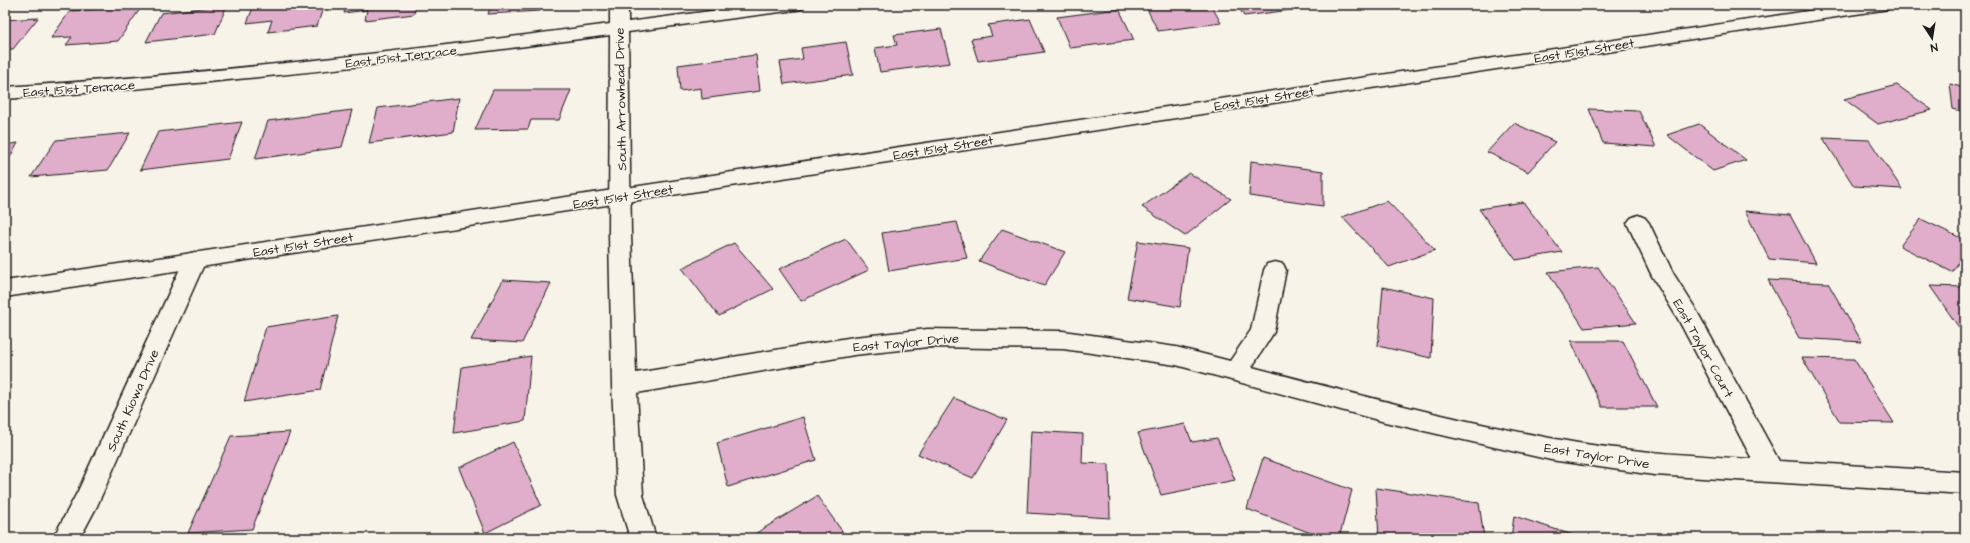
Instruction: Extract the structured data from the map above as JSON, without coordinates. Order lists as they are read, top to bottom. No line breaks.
{"streets":{"street":["East 151st Street","East 151st Terrace","South Arrowhead Drive","East Taylor Drive","East Taylor Court","South Kiowa Drive"]},"crossings":[["East 151st Street","South Arrowhead Drive"],["East 151st Street","South Kiowa Drive"],["East 151st Terrace","South Arrowhead Drive"],["South Arrowhead Drive","East Taylor Drive"],["East Taylor Drive","East Taylor Court"]],"north":"bottom"}
